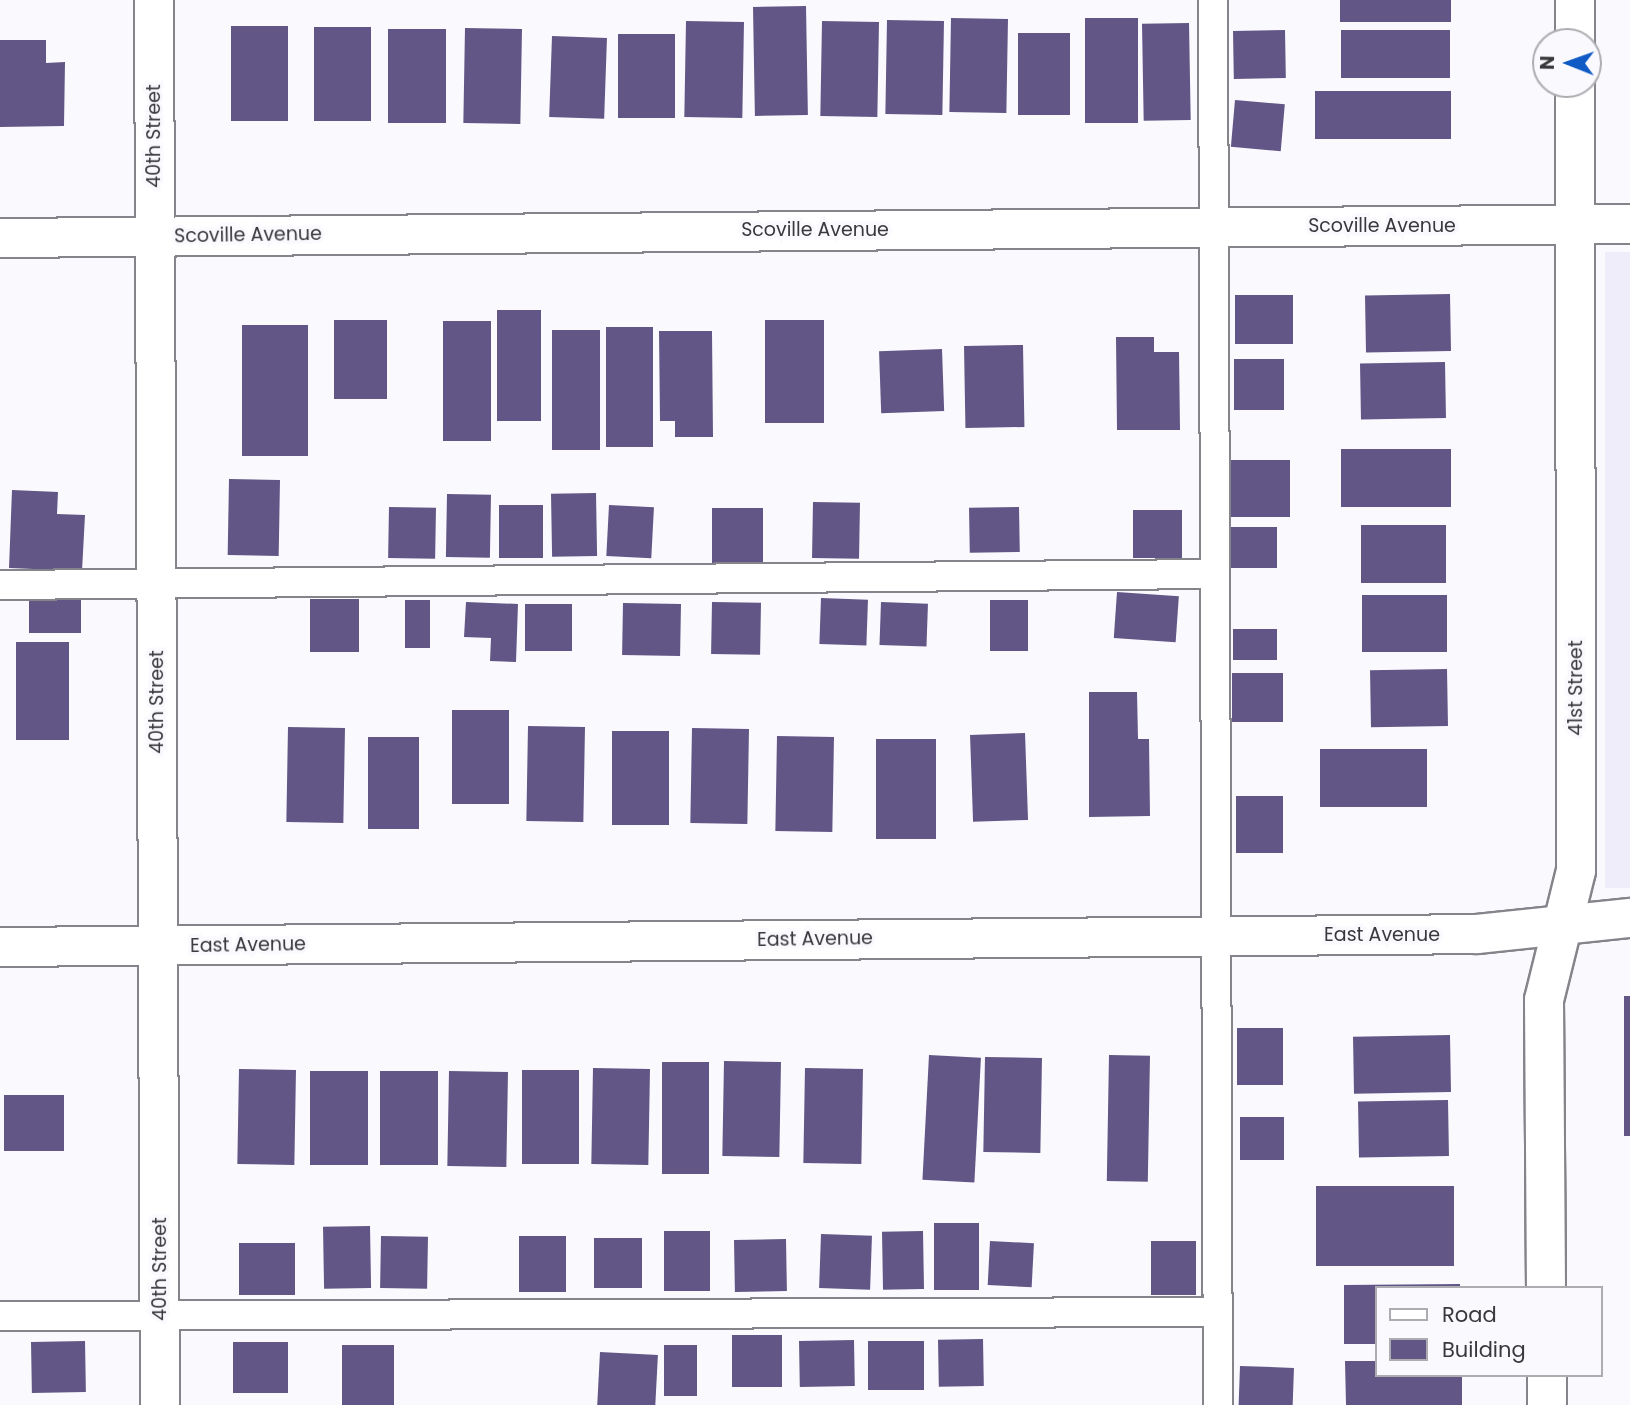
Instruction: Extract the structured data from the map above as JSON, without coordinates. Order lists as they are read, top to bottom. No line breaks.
{"streets":{"street":["40th Street","Scoville Avenue","41st Street","East Avenue"]},"crossings":[["40th Street","Scoville Avenue"],["40th Street","East Avenue"],["Scoville Avenue","41st Street"],["41st Street","East Avenue"]],"legend":["Road","Building"],"north":"left"}
